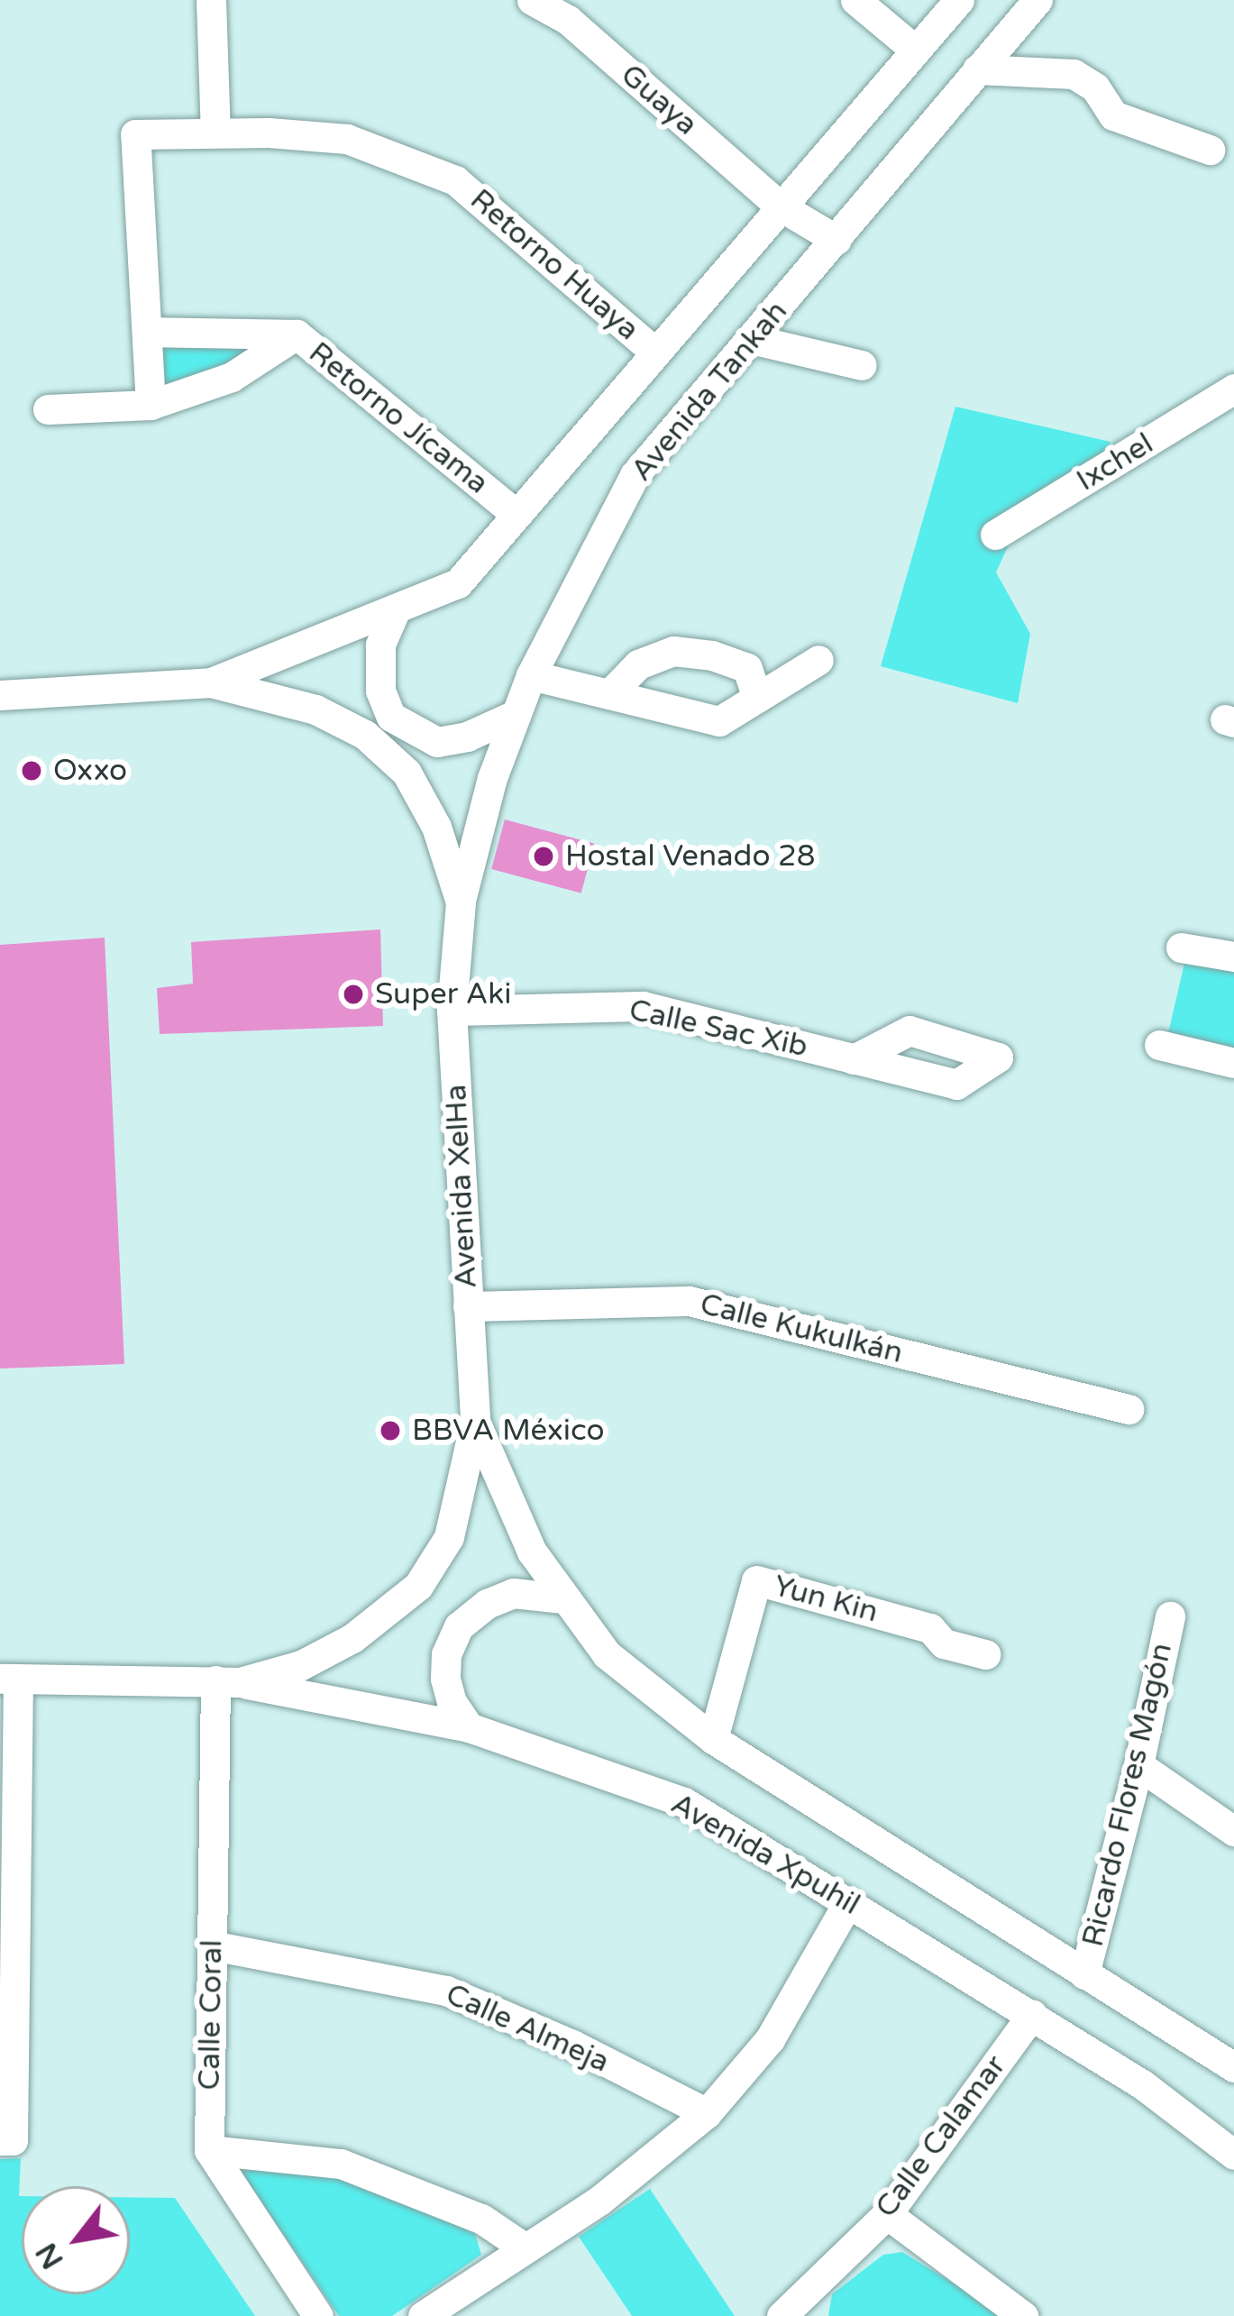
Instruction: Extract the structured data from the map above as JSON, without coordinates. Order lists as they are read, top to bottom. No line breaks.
{"streets":{"street":["Guaya","Retorno Huaya","Avenida Tankah","Retorno Jícama","Ixchel","Calle Sac Xib","Avenida XelHa","Calle Kukulkán","Yun Kin","Ricardo Flores Magón","Avenida Xpuhil","Calle Coral","Calle Almeja","Calle Calamar"]},"crossings":[["Guaya","Avenida Tankah"],["Retorno Huaya","Retorno Jícama"],["Avenida Tankah","Avenida XelHa"],["Calle Sac Xib","Avenida XelHa"],["Avenida XelHa","Calle Kukulkán"],["Avenida XelHa","Avenida Xpuhil"],["Avenida XelHa","Calle Coral"],["Avenida Xpuhil","Calle Coral"],["Avenida Xpuhil","Calle Calamar"],["Calle Coral","Calle Almeja"]],"places":["Oxxo","Hostal Venado 28","Super Aki","BBVA México"],"north":"bottom left"}
